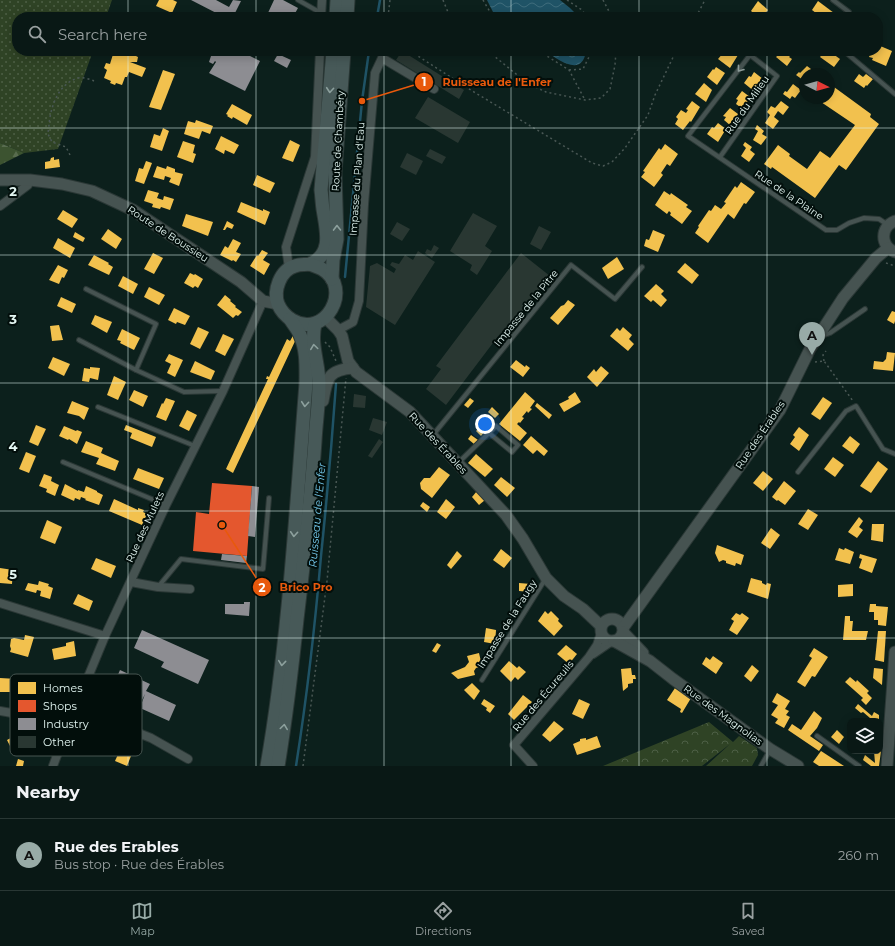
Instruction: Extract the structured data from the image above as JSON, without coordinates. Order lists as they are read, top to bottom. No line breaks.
{"streets":{"main road":["Route de Chambéry"],"street":["Impasse du Plan d'Eau","Route de Boussieu","Rue des Érables","Rue des Mulets","Rue des Écureuils","Rue des Magnolias"],"lane":["Rue du Milieu","Rue de la Plaine","Impasse de la Pitre","Impasse de la Faugy"]},"crossings":[["Rue du Milieu","Rue de la Plaine"],["Route de Chambéry","Route de Boussieu"],["Route de Chambéry","Rue des Érables"],["Impasse du Plan d'Eau","Rue des Érables"],["Route de Boussieu","Rue des Érables"],["Route de Boussieu","Rue des Mulets"],["Impasse de la Pitre","Rue des Érables"],["Rue des Érables","Impasse de la Faugy"],["Rue des Érables","Rue des Écureuils"],["Rue des Érables","Rue des Magnolias"],["Rue des Écureuils","Rue des Magnolias"]],"water":["Ruisseau de l'Enfer"],"places":["Ruisseau de l'Enfer","Brico Pro"],"legend":["Homes","Shops","Industry","Other"],"north":"right","page":{"search":"Search here","pins":"A","heading":"Nearby","list":[{"mark":"A","name":"Rue des Erables","note":"Bus stop · Rue des Érables","value":"260 m"}],"nav":["Map","Directions","Saved"]},"grid":{"rows":["2","3","4","5"]}}
